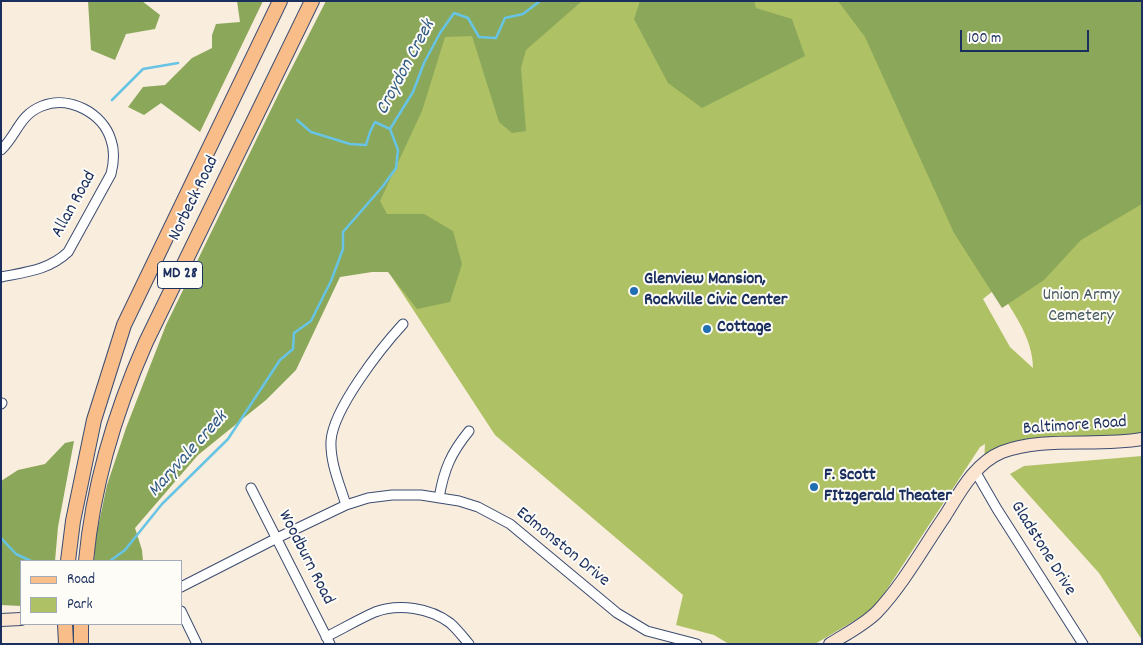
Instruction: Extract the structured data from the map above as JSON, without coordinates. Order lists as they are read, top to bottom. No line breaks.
{"streets":{"main road":["Norbeck Road","MD 28"],"street":["Allan Road","Baltimore Road","Edmonston Drive","Gladstone Drive","Woodburn Road"]},"crossings":[["Baltimore Road","Gladstone Drive"],["Edmonston Drive","Woodburn Road"]],"water":["Croydon Creek","Maryvale creek"],"parks":["Union Army Cemetery"],"places":["Glenview Mansion, Rockville Civic Center","Cottage","F. Scott FItzgerald Theater"],"legend":["Road","Park"],"scale_bar":"100 m"}
